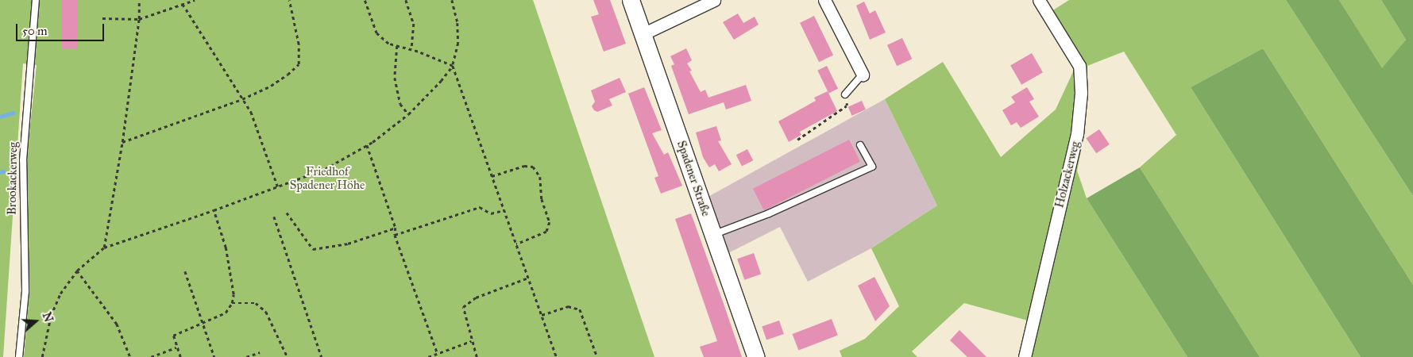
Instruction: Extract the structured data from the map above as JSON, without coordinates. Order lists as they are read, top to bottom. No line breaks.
{"streets":{"street":["Holzackerweg","Spadener Straße"],"lane":["Brookackerweg"]},"parks":["Friedhof Spadener Höhe"],"scale_bar":"50 m","north":"right"}
